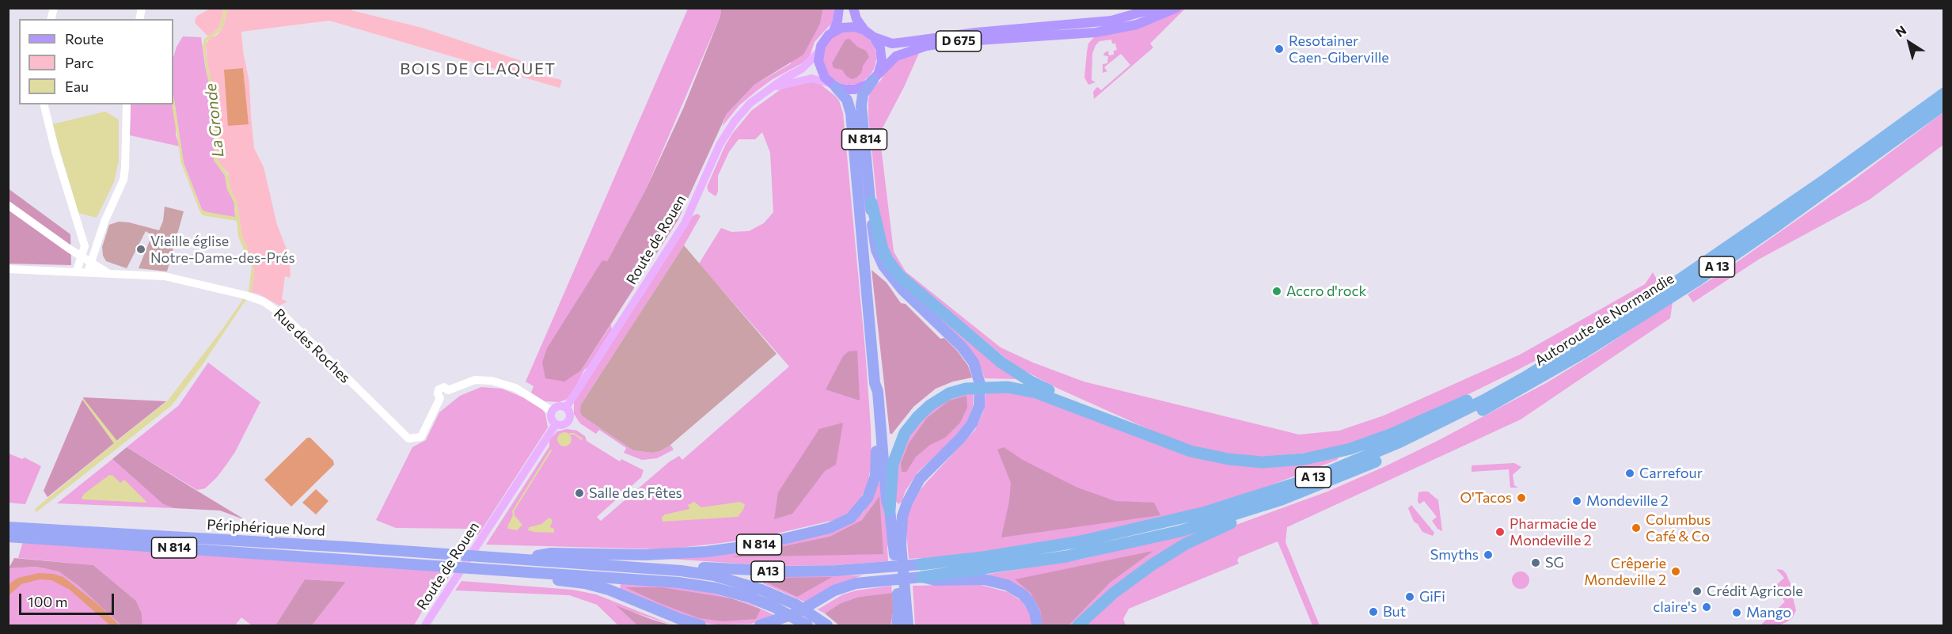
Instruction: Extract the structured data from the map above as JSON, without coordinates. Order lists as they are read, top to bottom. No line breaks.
{"streets":{"highway":["N 814","A 13","Autoroute de Normandie","Périphérique Nord","A13"],"main road":["D 675","Route de Rouen"],"street":["Rue des Roches"]},"crossings":[["D 675","N 814"],["D 675","Route de Rouen"],["N 814","Route de Rouen"],["N 814","Périphérique Nord"],["N 814","A13"],["Route de Rouen","Rue des Roches"],["A 13","Autoroute de Normandie"],["A 13","A13"]],"districts":["BOIS DE CLAQUET"],"water":["La Gronde"],"places":["Resotainer Caen-Giberville","Vieille église Notre-Dame-des-Prés","Accro d'rock","Carrefour","Salle des Fêtes","O'Tacos","Mondeville 2","Columbus Café & Co","Pharmacie de Mondeville 2","Smyths","SG","Crêperie Mondeville 2","Crédit Agricole","GiFi","claire's","But","Mango"],"legend":["Route","Parc","Eau"],"scale_bar":"100 m","north":"top left"}
